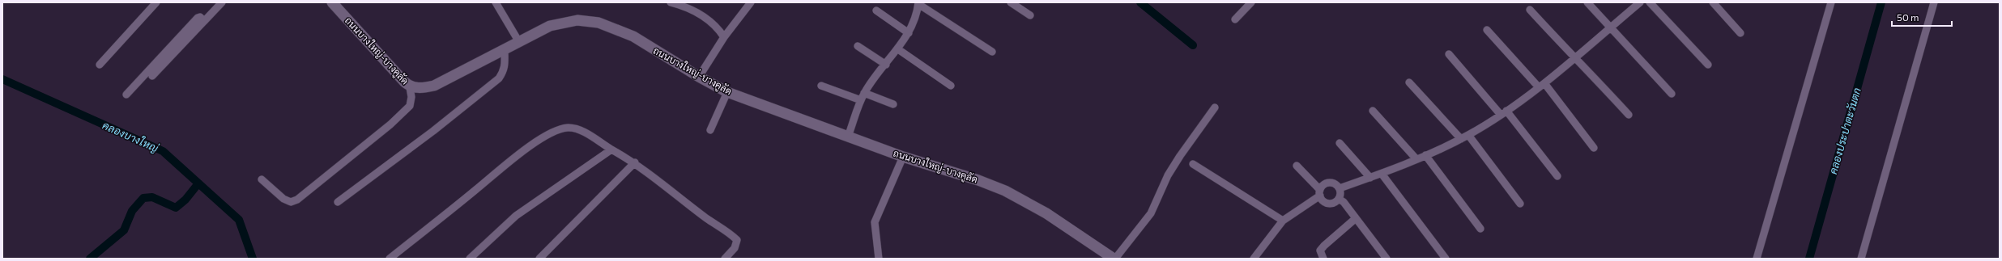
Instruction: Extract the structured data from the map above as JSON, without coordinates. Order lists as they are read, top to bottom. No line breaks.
{"streets":{"street":["ถนนบางใหญ่-บางคูลัด"]},"water":["คลองประปาตะวันตก","คลองบางใหญ่"],"scale_bar":"50 m"}
